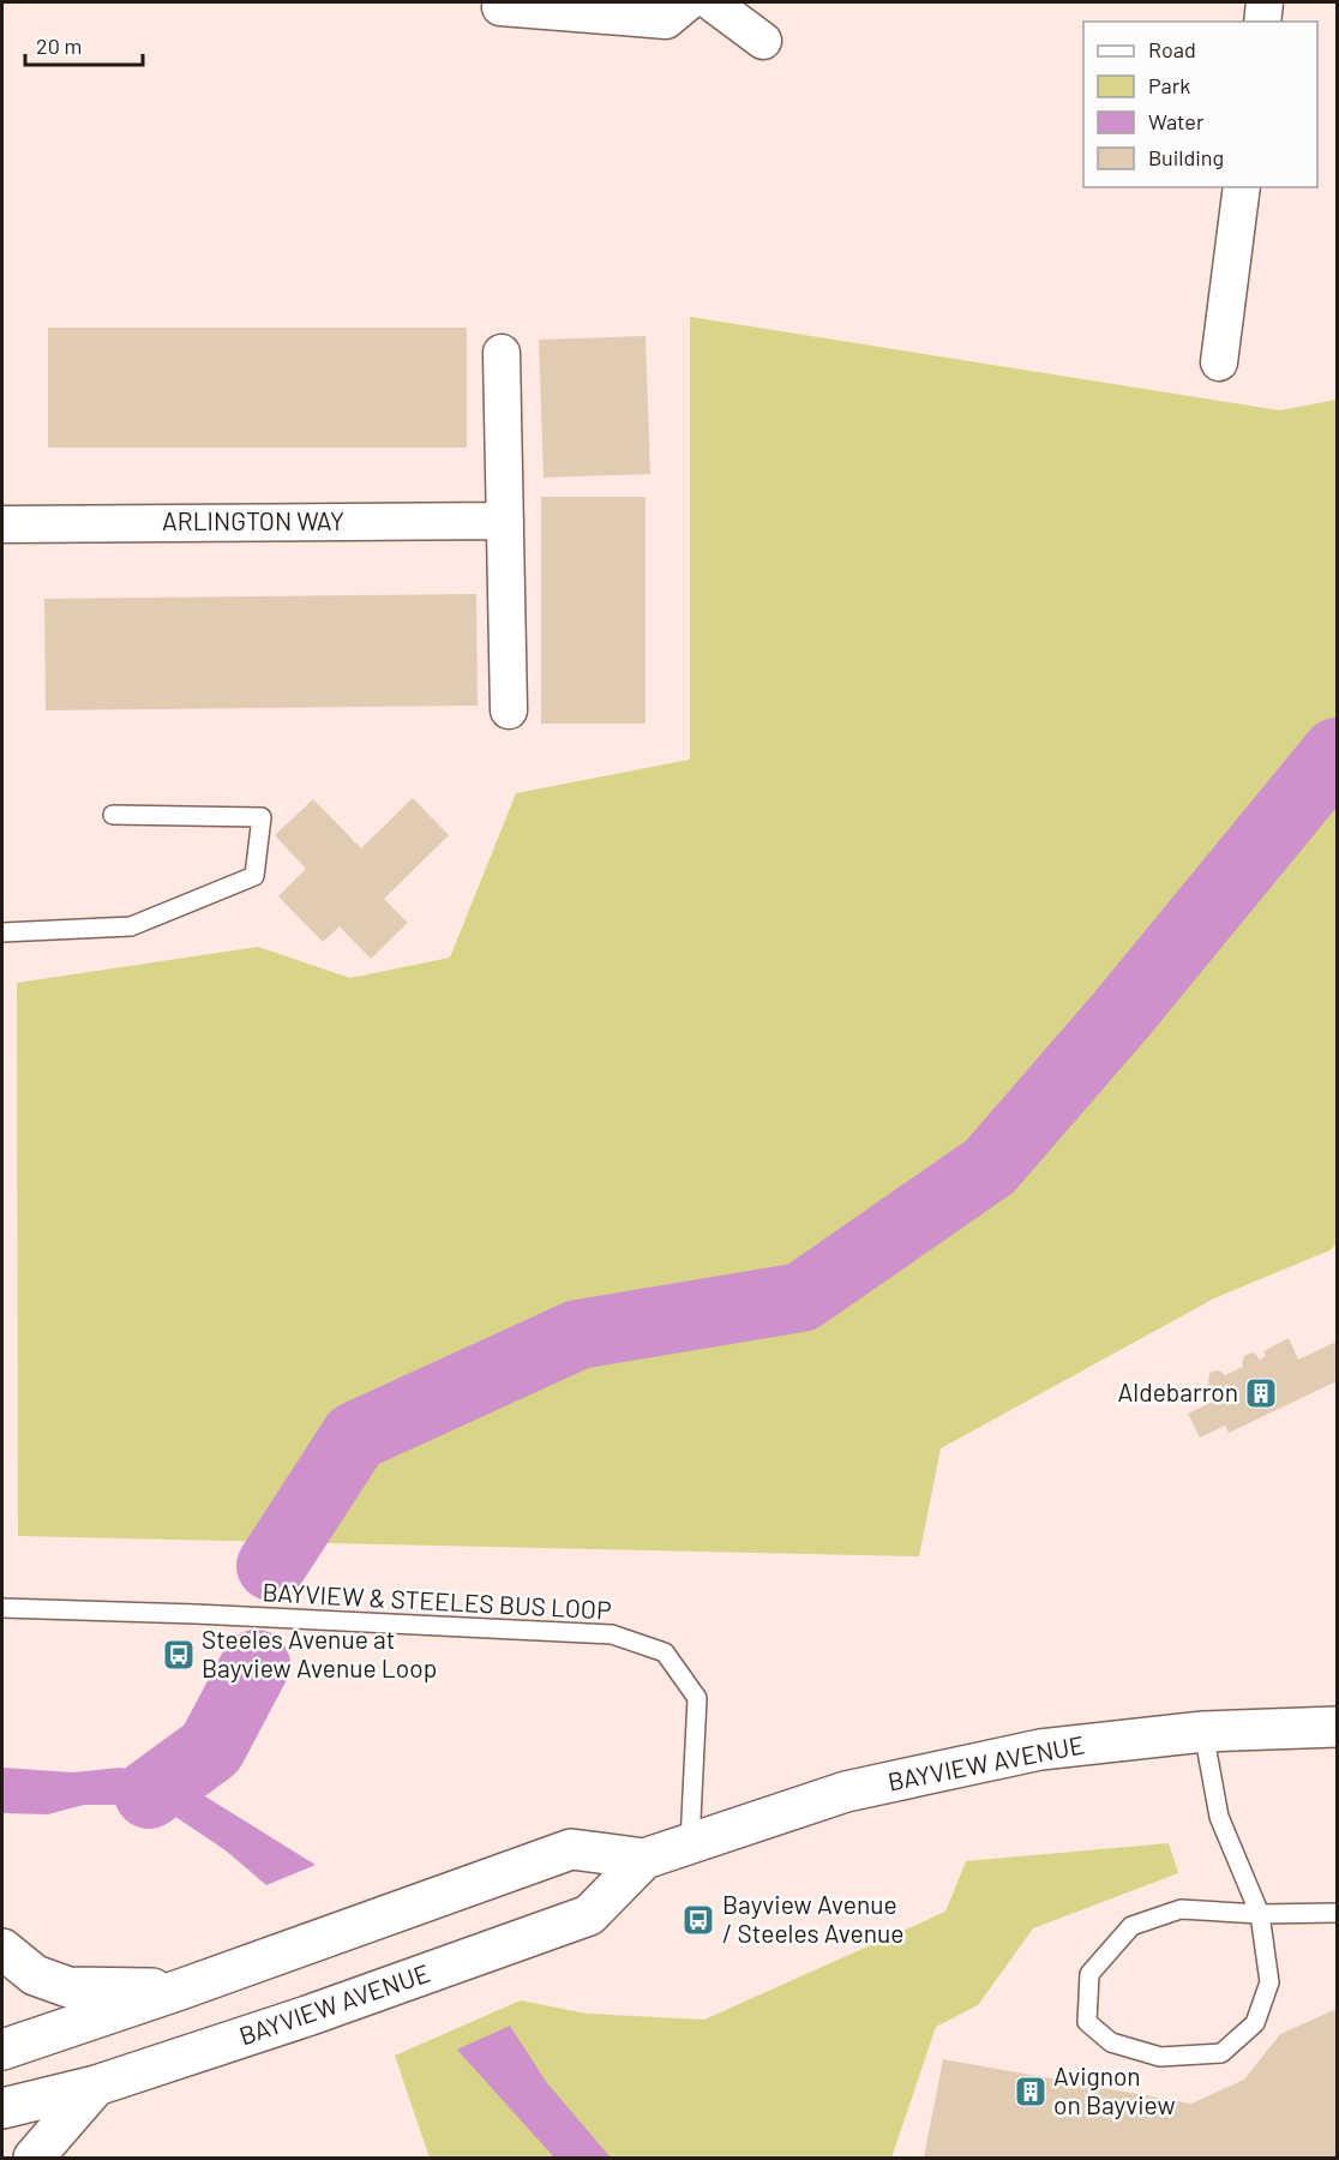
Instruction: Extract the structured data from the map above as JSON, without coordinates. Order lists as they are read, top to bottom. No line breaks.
{"streets":{"main road":["BAYVIEW AVENUE"],"street":["ARLINGTON WAY"],"lane":["BAYVIEW & STEELES BUS LOOP"]},"crossings":[["BAYVIEW & STEELES BUS LOOP","BAYVIEW AVENUE"]],"places":{"building":["Aldebarron","Avignon on Bayview"],"bus stop":["Steeles Avenue at Bayview Avenue Loop","Bayview Avenue / Steeles Avenue"]},"legend":["Road","Park","Water","Building"],"scale_bar":"20 m"}
